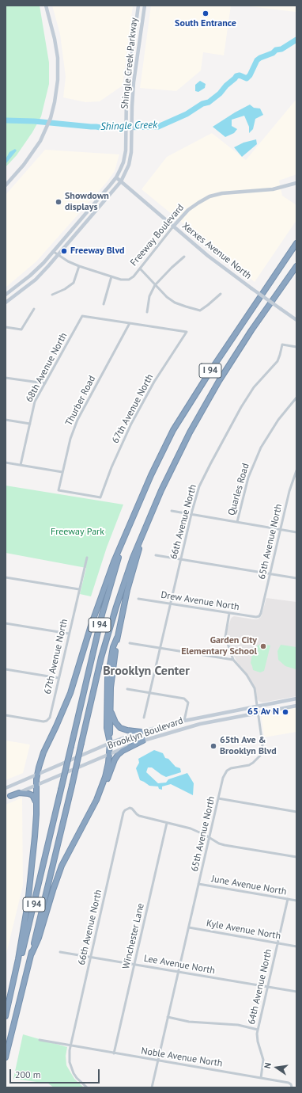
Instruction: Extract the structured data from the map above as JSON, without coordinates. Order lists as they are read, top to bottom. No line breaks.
{"streets":{"highway":["I 94"],"street":["Shingle Creek Parkway","Freeway Boulevard","Xerxes Avenue North","68th Avenue North","Thurber Road","67th Avenue North","Quarles Road","66th Avenue North","65th Avenue North","Drew Avenue North","Brooklyn Boulevard","June Avenue North","Kyle Avenue North","Winchester Lane","Lee Avenue North","64th Avenue North","Noble Avenue North"]},"crossings":[["Shingle Creek Parkway","Freeway Boulevard"],["Shingle Creek Parkway","Xerxes Avenue North"],["Freeway Boulevard","Xerxes Avenue North"],["68th Avenue North","Thurber Road"],["68th Avenue North","67th Avenue North"],["Thurber Road","67th Avenue North"],["66th Avenue North","Drew Avenue North"],["66th Avenue North","Winchester Lane"],["66th Avenue North","Lee Avenue North"],["66th Avenue North","Noble Avenue North"],["65th Avenue North","Drew Avenue North"],["65th Avenue North","Brooklyn Boulevard"],["65th Avenue North","June Avenue North"],["65th Avenue North","Kyle Avenue North"],["65th Avenue North","Lee Avenue North"],["65th Avenue North","Noble Avenue North"],["June Avenue North","64th Avenue North"],["Kyle Avenue North","64th Avenue North"],["Winchester Lane","Lee Avenue North"],["Winchester Lane","Noble Avenue North"],["Lee Avenue North","64th Avenue North"],["64th Avenue North","Noble Avenue North"]],"districts":["Brooklyn Center"],"water":["Shingle Creek"],"parks":["Freeway Park"],"places":["South Entrance","Showdown displays","Freeway Blvd","Garden City Elementary School","65 Av N","65th Ave & Brooklyn Blvd"],"scale_bar":"200 m","north":"left"}
